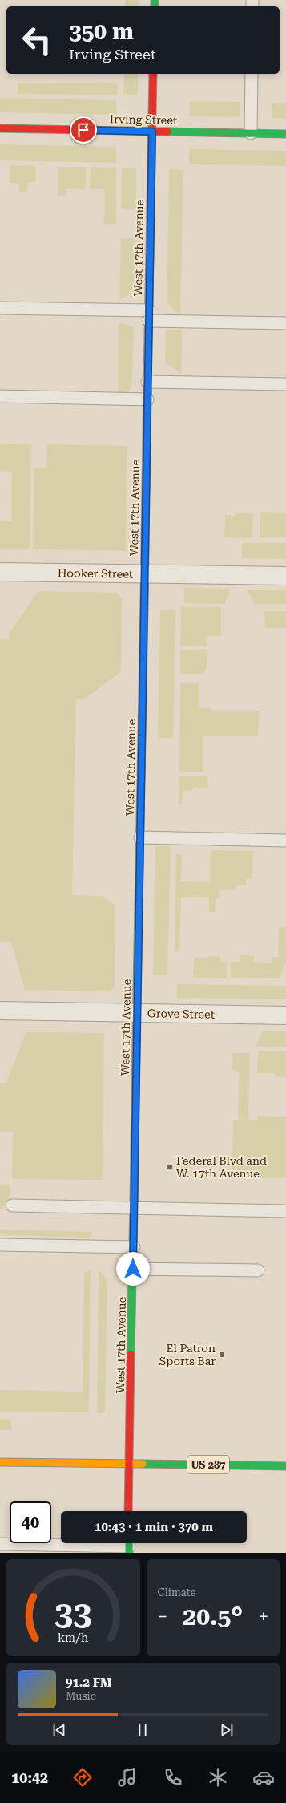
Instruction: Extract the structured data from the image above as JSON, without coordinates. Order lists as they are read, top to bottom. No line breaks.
{"streets":{"street":["Irving Street","West 17th Avenue","Hooker Street","Grove Street","US 287"]},"crossings":[["Irving Street","West 17th Avenue"],["West 17th Avenue","Hooker Street"],["West 17th Avenue","Grove Street"],["West 17th Avenue","US 287"]],"places":{"transit":["Federal Blvd and W. 17th Avenue"],"other":["El Patron Sports Bar"]},"page":{"turn":["350 m","Irving Street"],"limit":"40","trip":"10:43 · 1 min · 370 m","tile":"Climate","heat":["−","20.5°","+"],"song":["91.2 FM","Music"],"tabs":"10:42","gauge":["33","km/h"]}}
